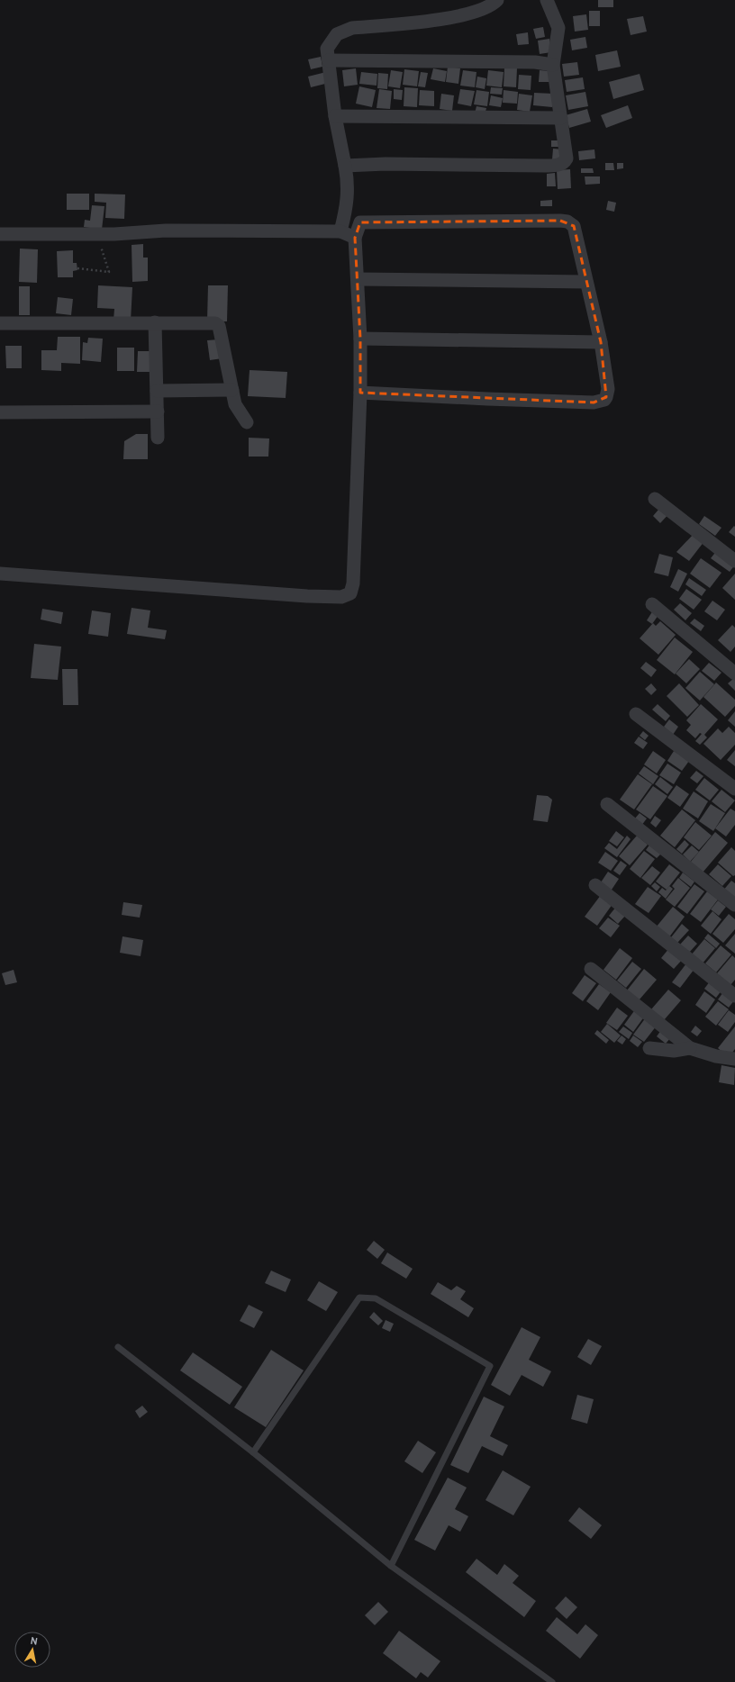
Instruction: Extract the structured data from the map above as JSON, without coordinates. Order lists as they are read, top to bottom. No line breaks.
{"north":"top"}
